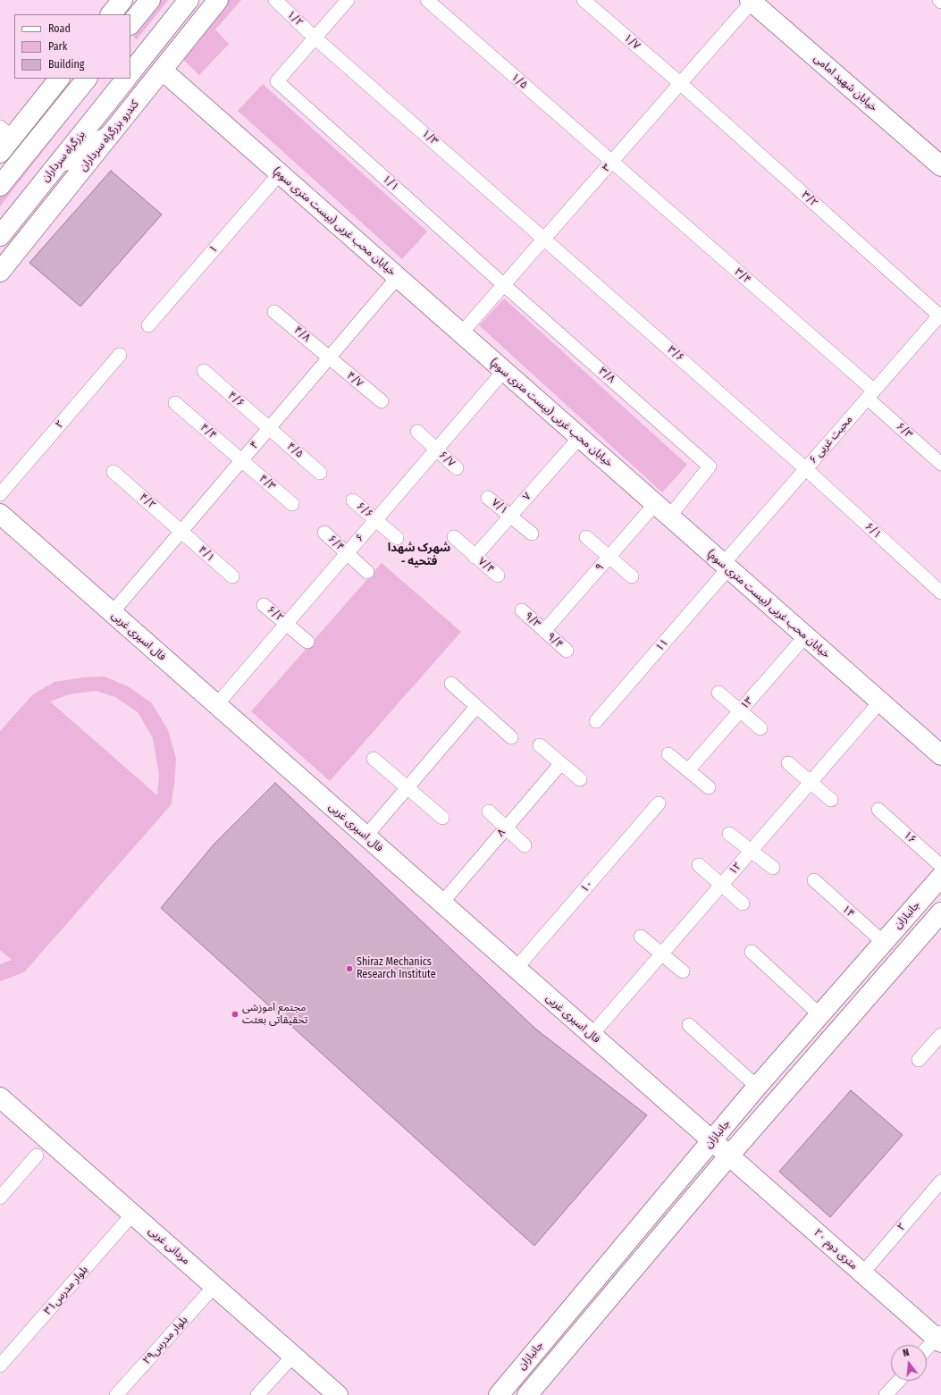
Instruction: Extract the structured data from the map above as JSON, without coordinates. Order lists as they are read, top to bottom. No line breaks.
{"streets":{"main road":["خیابان شهید امامی","کندرو بزرگراه سرداران","بزرگراه سرداران","خیابان محب غربی (بیست متری سوم)","فال اسیری غربی","جانبازان","مردانی غربی","۲۰ متری دوم"],"street":["۱/۲","۱/۷","۱/۵","۱/۳","۳","۱/۱","۳/۲","۱","۳/۴","۴/۸","۳/۶","۳/۸","۴/۷","۴/۶","۲","۶/۳","۴/۴","محبت غربی ۶","۴","۴/۵","۶/۷","۴/۳","۷","۴/۲","۷/۱","۶/۶","۶/۱","۶","۶/۴","۴/۱","۷/۴","۹","۶/۲","۹/۳","۹/۴","۱۱","۱۳","۸","۱۶","۱۲","۱۰","۱۴","بلوار مدرس۳۱","۲۹بلوار مدرس"]},"crossings":[["۱/۲","۱/۳"],["۱/۲","۱/۱"],["۱/۷","۳"],["۱/۷","۳/۲"],["۱/۵","۳"],["۱/۵","۳/۴"],["خیابان شهید امامی","۳"],["کندرو بزرگراه سرداران","خیابان محب غربی (بیست متری سوم)"],["۱/۳","۳"],["۱/۳","۱/۱"],["۱/۳","۳/۶"],["۳","۱/۱"],["۳","۳/۲"],["۳","خیابان محب غربی (بیست متری سوم)"],["۳","۳/۴"],["۳","۳/۶"],["۳","۳/۸"],["۱/۱","۳/۸"],["۳/۲","محبت غربی ۶"],["خیابان محب غربی (بیست متری سوم)","۱"],["خیابان محب غربی (بیست متری سوم)","محبت غربی ۶"],["خیابان محب غربی (بیست متری سوم)","۴"],["خیابان محب غربی (بیست متری سوم)","۷"],["خیابان محب غربی (بیست متری سوم)","۶"],["خیابان محب غربی (بیست متری سوم)","۹"],["خیابان محب غربی (بیست متری سوم)","۱۱"],["خیابان محب غربی (بیست متری سوم)","۱۳"],["خیابان محب غربی (بیست متری سوم)","۱۲"],["۳/۴","۶/۳"],["۳/۴","محبت غربی ۶"],["۴/۸","۴/۷"],["۴/۸","۴"],["۳/۶","محبت غربی ۶"],["۳/۶","۶/۱"],["۳/۸","۹"],["۴/۷","۴"],["۴/۶","۴"],["۴/۶","۴/۵"],["۲","۲۰ متری دوم"],["۶/۳","محبت غربی ۶"],["۴/۴","۴"],["۴/۴","۴/۳"],["محبت غربی ۶","۶/۱"],["محبت غربی ۶","۱۱"],["۴","۴/۵"],["۴","۴/۳"],["۴","۴/۲"],["۴","۴/۱"],["۴","فال اسیری غربی"],["۶/۷","۶"],["۷","۷/۱"],["۷","۷/۴"],["۴/۲","۴/۱"],["۶/۶","۶"],["۶","۶/۴"],["۶","۶/۲"],["۶","فال اسیری غربی"],["۹","۹/۳"],["۹","۹/۴"],["۹/۳","۹/۴"],["فال اسیری غربی","۸"],["فال اسیری غربی","۱۲"],["فال اسیری غربی","۱۰"],["فال اسیری غربی","جانبازان"],["فال اسیری غربی","۲۰ متری دوم"],["۱۴","جانبازان"],["مردانی غربی","بلوار مدرس۳۱"],["مردانی غربی","۲۹بلوار مدرس"]],"districts":["شهرک شهدا - فتحیه"],"places":["Shiraz Mechanics Research Institute","مجتمع آموزشی تحقیقاتی بعثت"],"legend":["Road","Park","Building"],"north":"top"}
